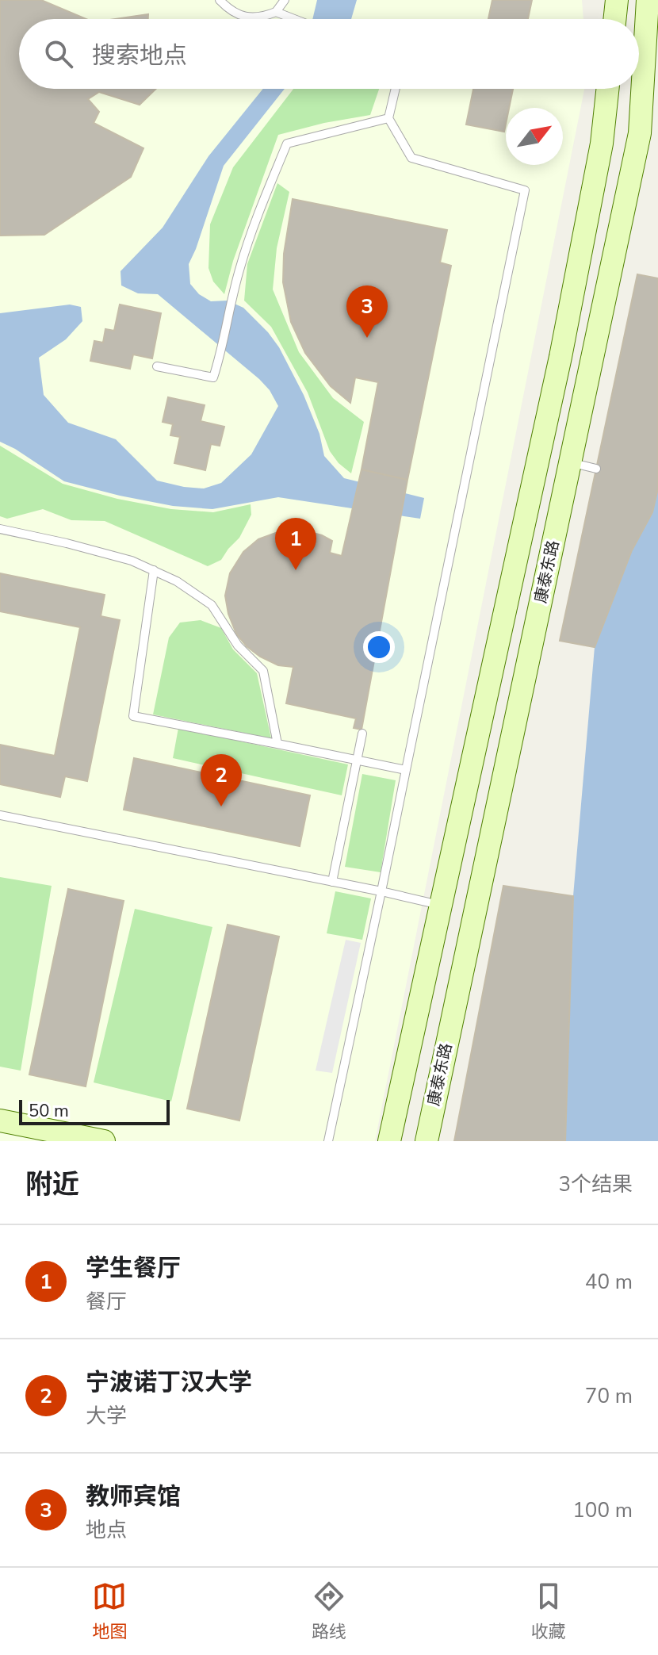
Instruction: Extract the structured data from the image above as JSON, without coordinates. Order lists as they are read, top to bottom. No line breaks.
{"streets":{"street":["康泰东路"]},"scale_bar":"50 m","north":"top right","page":{"search":"搜索地点","pins":["3","1","2"],"scale":"50 m","heading":["附近","3个结果"],"list":[{"mark":"1","name":"学生餐厅","note":"餐厅","value":"40 m"},{"mark":"2","name":"宁波诺丁汉大学","note":"大学","value":"70 m"},{"mark":"3","name":"教师宾馆","note":"地点","value":"100 m"}],"nav":["地图","路线","收藏"]}}
